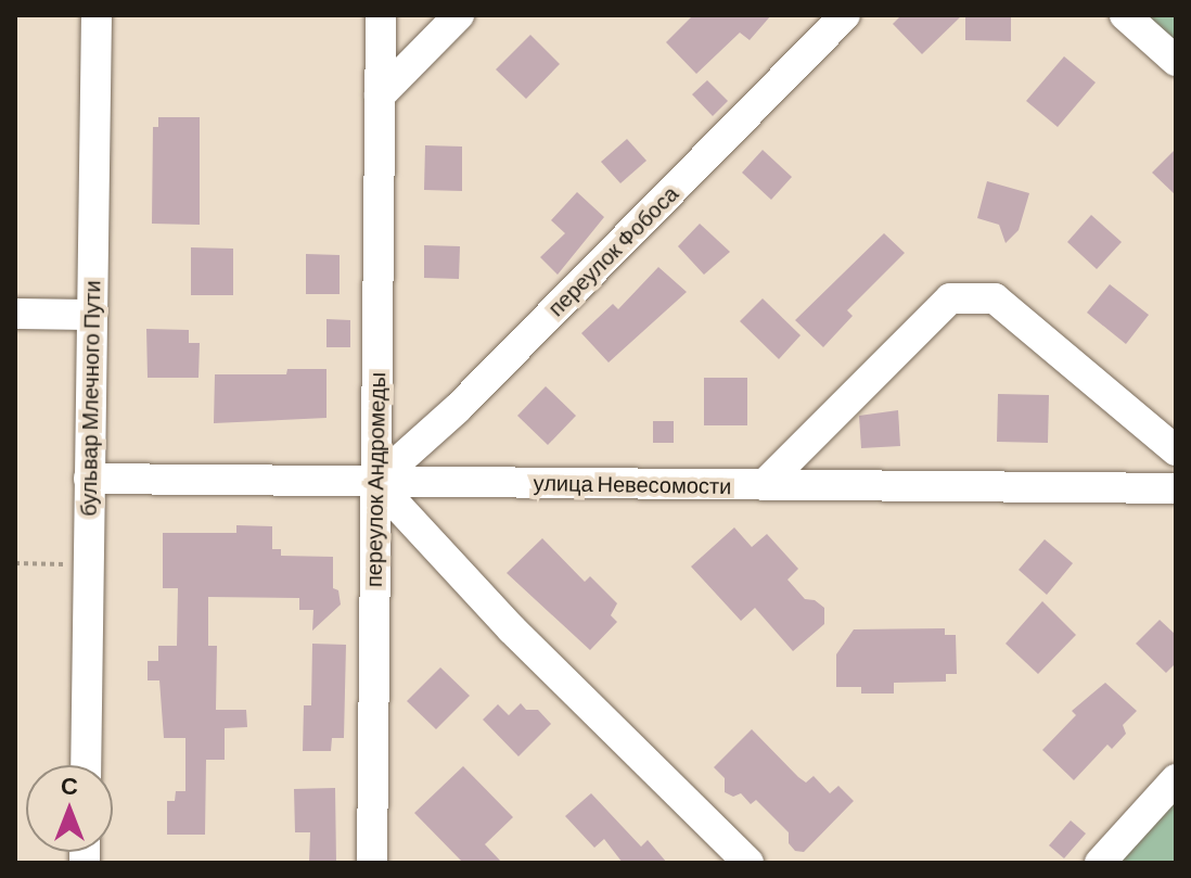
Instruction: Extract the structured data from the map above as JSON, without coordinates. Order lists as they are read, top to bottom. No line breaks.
{"streets":{"street":["переулок Фобоса","бульвар Млечного Пути","переулок Андромеды","улица Невесомости"]},"crossings":[["переулок Фобоса","переулок Андромеды"],["переулок Фобоса","улица Невесомости"],["бульвар Млечного Пути","улица Невесомости"],["переулок Андромеды","улица Невесомости"]],"north":"top"}
